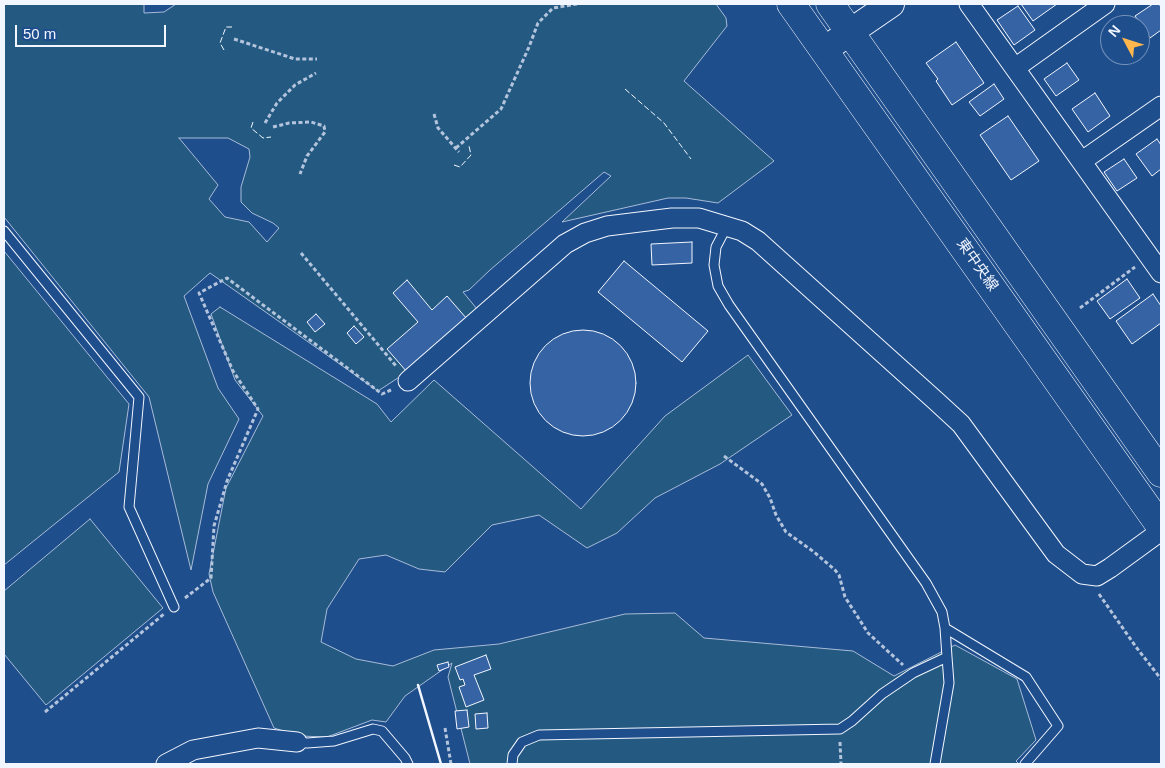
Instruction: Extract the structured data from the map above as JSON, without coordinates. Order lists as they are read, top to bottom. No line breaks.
{"streets":{"highway":["東中央線"]},"scale_bar":"50 m","north":"top left"}
